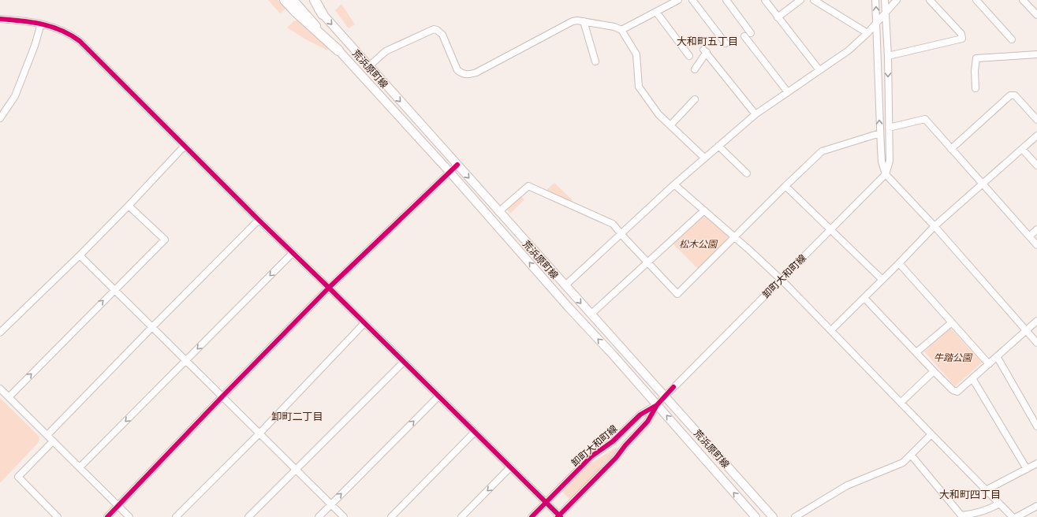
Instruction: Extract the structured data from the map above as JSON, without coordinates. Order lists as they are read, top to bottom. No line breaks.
{"streets":{"main road":["荒浜原町線"],"street":["卸町大和町線"]},"crossings":[["荒浜原町線","卸町大和町線"]],"districts":["大和町五丁目","卸町二丁目","大和町四丁目"],"parks":["松木公園","牛踏公園"]}
